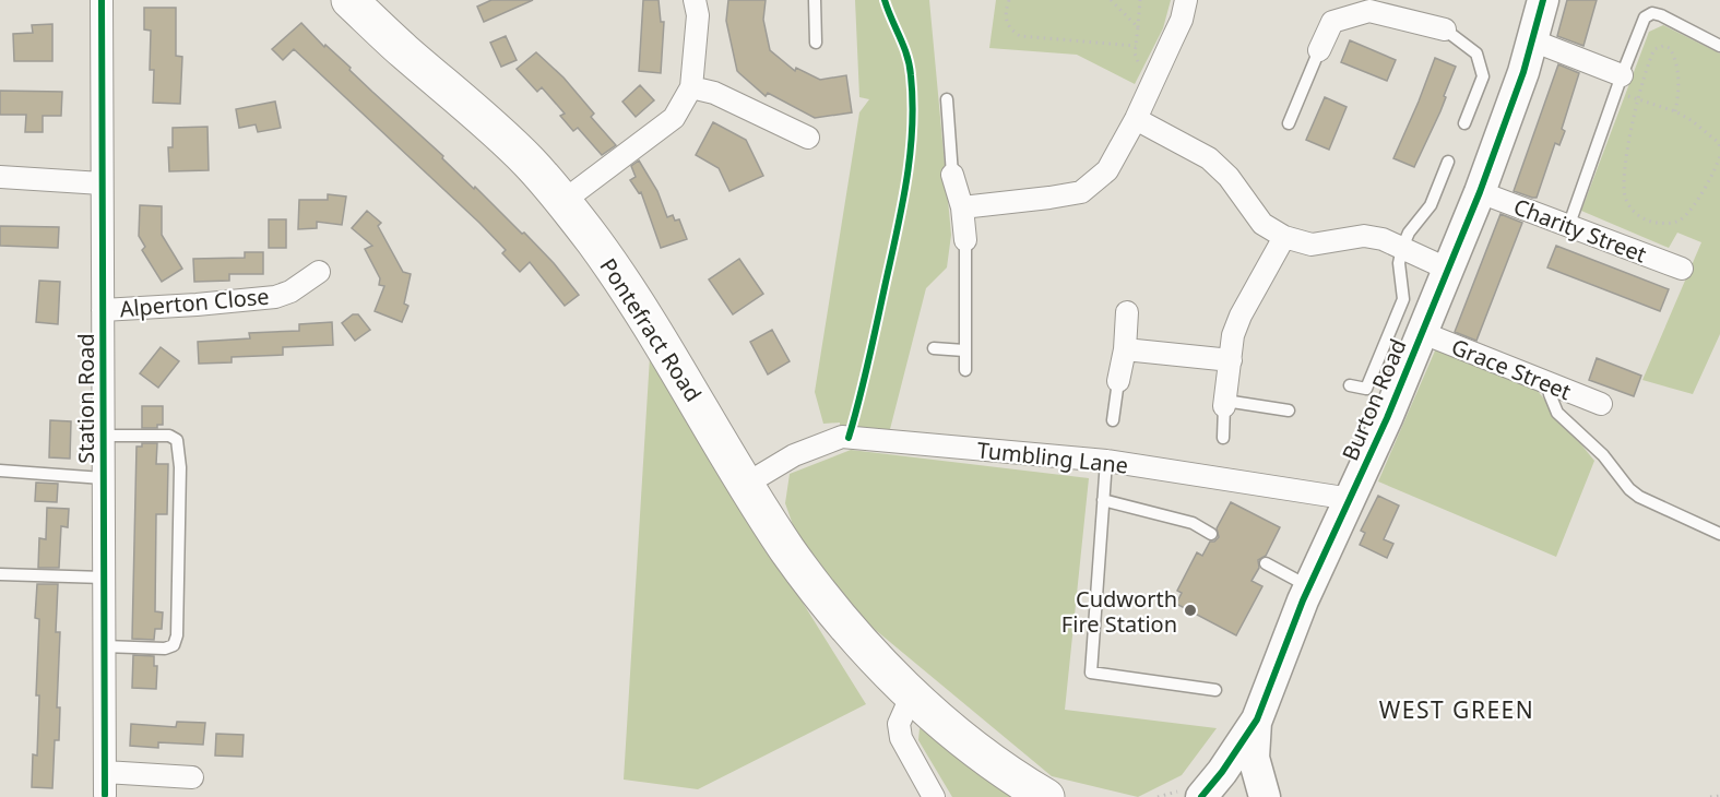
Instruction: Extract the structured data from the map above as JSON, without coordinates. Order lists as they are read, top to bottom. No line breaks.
{"streets":{"highway":["Pontefract Road"],"street":["Charity Street","Alperton Close","Grace Street","Station Road","Burton Road","Tumbling Lane"]},"crossings":[["Charity Street","Burton Road"],["Alperton Close","Station Road"],["Grace Street","Burton Road"],["Burton Road","Tumbling Lane"]],"districts":["WEST GREEN"],"places":["Cudworth Fire Station"]}
